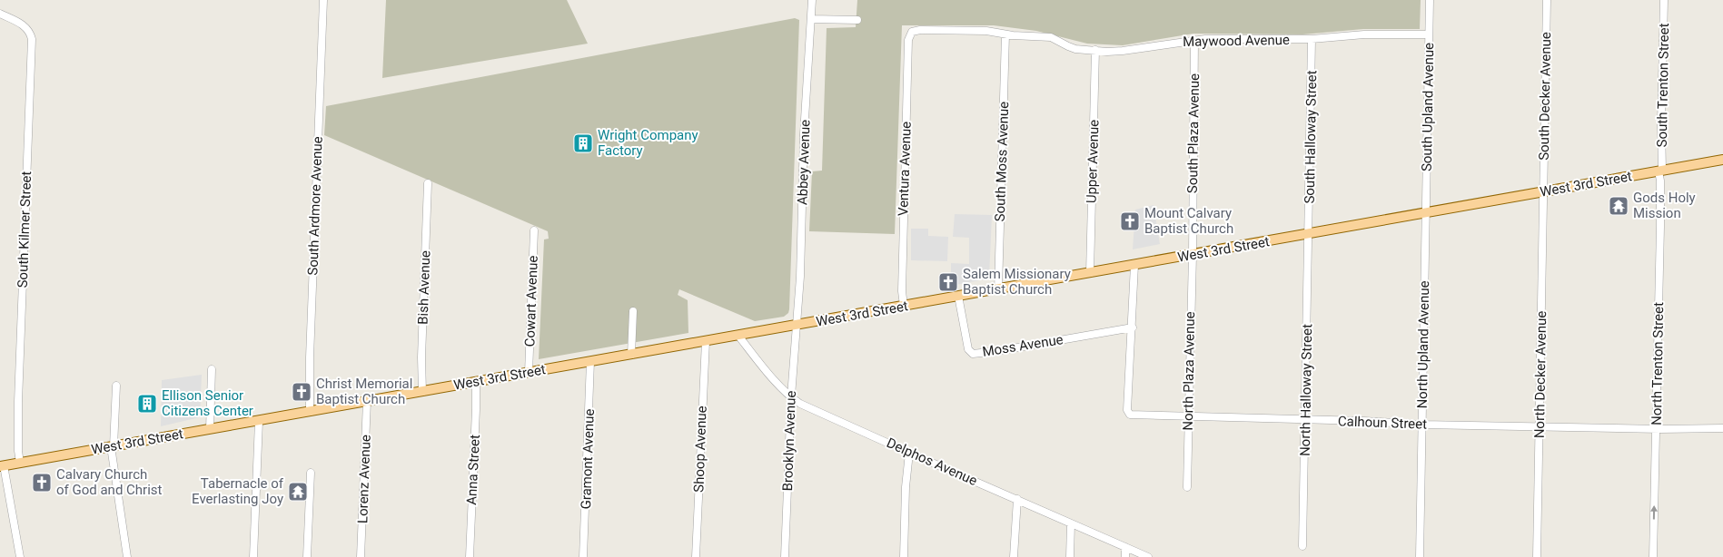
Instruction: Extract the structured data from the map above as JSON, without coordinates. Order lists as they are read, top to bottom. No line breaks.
{"streets":{"main road":["West 3rd Street"],"street":["Maywood Avenue","South Trenton Street","South Decker Avenue","South Upland Avenue","South Plaza Avenue","South Halloway Street","South Moss Avenue","Upper Avenue","Abbey Avenue","Ventura Avenue","South Ardmore Avenue","South Kilmer Street","Bish Avenue","Cowart Avenue","North Upland Avenue","Moss Avenue","North Trenton Street","North Plaza Avenue","North Decker Avenue","North Halloway Street","Calhoun Street","Brooklyn Avenue","Shoop Avenue","Gramont Avenue","Delphos Avenue","Anna Street","Lorenz Avenue"]},"crossings":[["Maywood Avenue","South Upland Avenue"],["Maywood Avenue","South Plaza Avenue"],["Maywood Avenue","South Halloway Street"],["Maywood Avenue","South Moss Avenue"],["Maywood Avenue","Upper Avenue"],["Maywood Avenue","Ventura Avenue"],["South Trenton Street","West 3rd Street"],["South Trenton Street","North Trenton Street"],["South Decker Avenue","West 3rd Street"],["South Decker Avenue","North Decker Avenue"],["South Upland Avenue","West 3rd Street"],["South Upland Avenue","North Upland Avenue"],["South Plaza Avenue","West 3rd Street"],["South Plaza Avenue","North Plaza Avenue"],["South Halloway Street","West 3rd Street"],["South Halloway Street","North Halloway Street"],["South Moss Avenue","West 3rd Street"],["Upper Avenue","West 3rd Street"],["Abbey Avenue","West 3rd Street"],["Abbey Avenue","Brooklyn Avenue"],["Ventura Avenue","West 3rd Street"],["West 3rd Street","South Ardmore Avenue"],["West 3rd Street","South Kilmer Street"],["West 3rd Street","Bish Avenue"],["West 3rd Street","Cowart Avenue"],["West 3rd Street","North Upland Avenue"],["West 3rd Street","Moss Avenue"],["West 3rd Street","North Trenton Street"],["West 3rd Street","North Plaza Avenue"],["West 3rd Street","North Decker Avenue"],["West 3rd Street","North Halloway Street"],["West 3rd Street","Brooklyn Avenue"],["West 3rd Street","Shoop Avenue"],["West 3rd Street","Gramont Avenue"],["West 3rd Street","Delphos Avenue"],["West 3rd Street","Anna Street"],["West 3rd Street","Lorenz Avenue"],["North Upland Avenue","Calhoun Street"],["Moss Avenue","Calhoun Street"],["North Trenton Street","Calhoun Street"],["North Plaza Avenue","Calhoun Street"],["North Decker Avenue","Calhoun Street"],["North Halloway Street","Calhoun Street"],["Brooklyn Avenue","Delphos Avenue"]],"places":{"building":["Wright Company Factory","Ellison Senior Citizens Center"],"temple":["Gods Holy Mission","Tabernacle of Everlasting Joy"],"church":["Mount Calvary Baptist Church","Salem Missionary Baptist Church","Christ Memorial Baptist Church","Calvary Church of God and Christ"]}}
